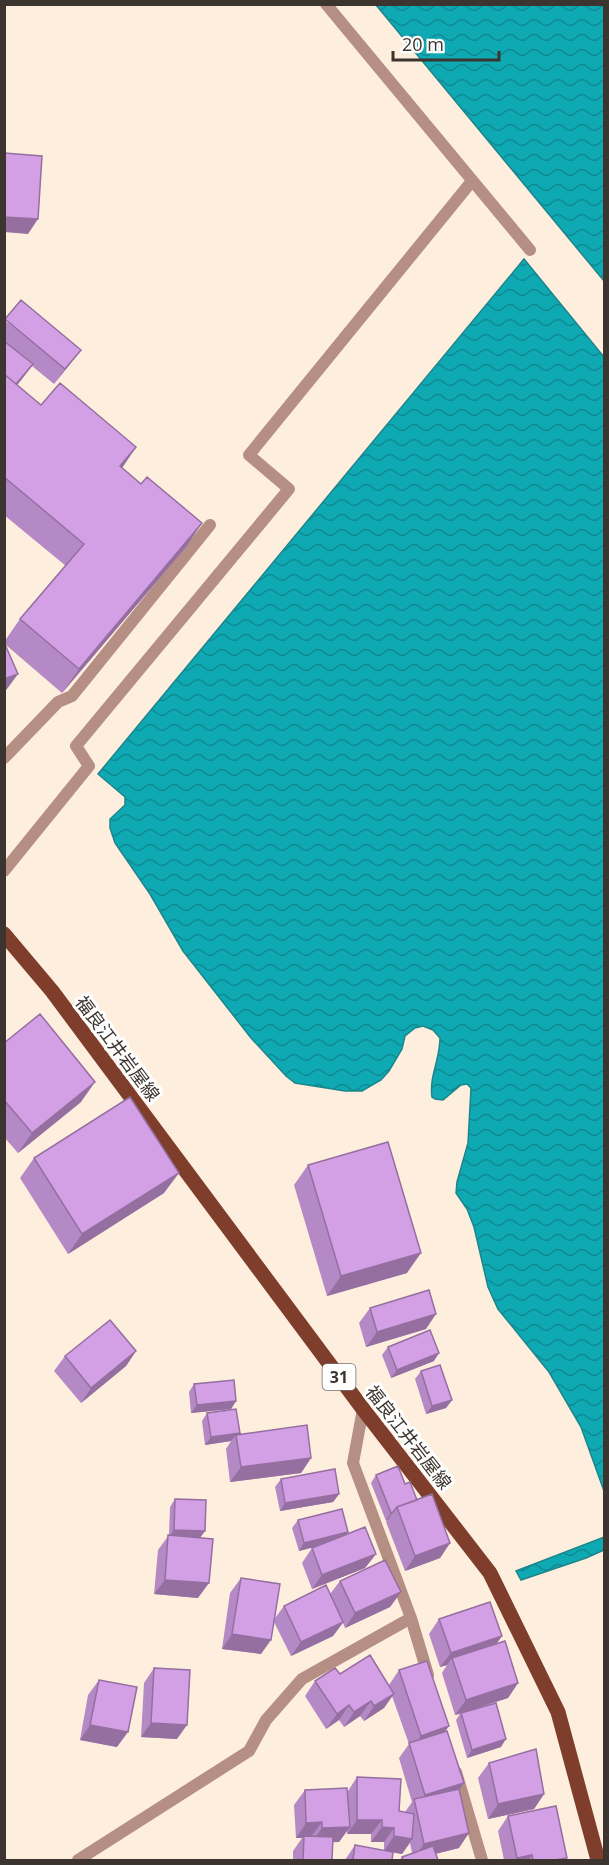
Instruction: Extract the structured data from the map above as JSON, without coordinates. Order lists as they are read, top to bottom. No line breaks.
{"streets":{"main road":["福良江井岩屋線","31"]},"scale_bar":"20 m"}
